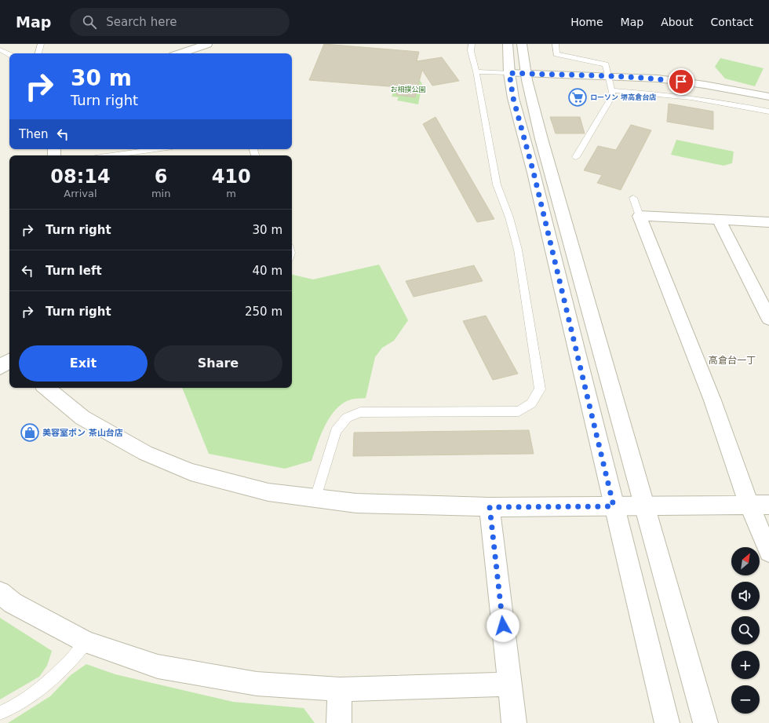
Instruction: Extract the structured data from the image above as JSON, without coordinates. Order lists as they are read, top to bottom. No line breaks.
{"districts":["高倉台一丁"],"parks":["お相撲公園"],"places":{"supermarket":["ローソン 堺高倉台店"],"shop":["美容室ボン 茶山台店"]},"north":"top right","page":{"header":"Map","search":"Search here","nav":["Home","Map","About","Contact"],"turn":["30 m","Turn right"],"then":"Then","eta":["08:14","Arrival","6","min","410","m"],"list":[{"name":"Turn right","value":"30 m"},{"name":"Turn left","value":"40 m"},{"name":"Turn right","value":"250 m"}],"buttons":["Exit","Share"],"map_buttons":["+","−"]}}
